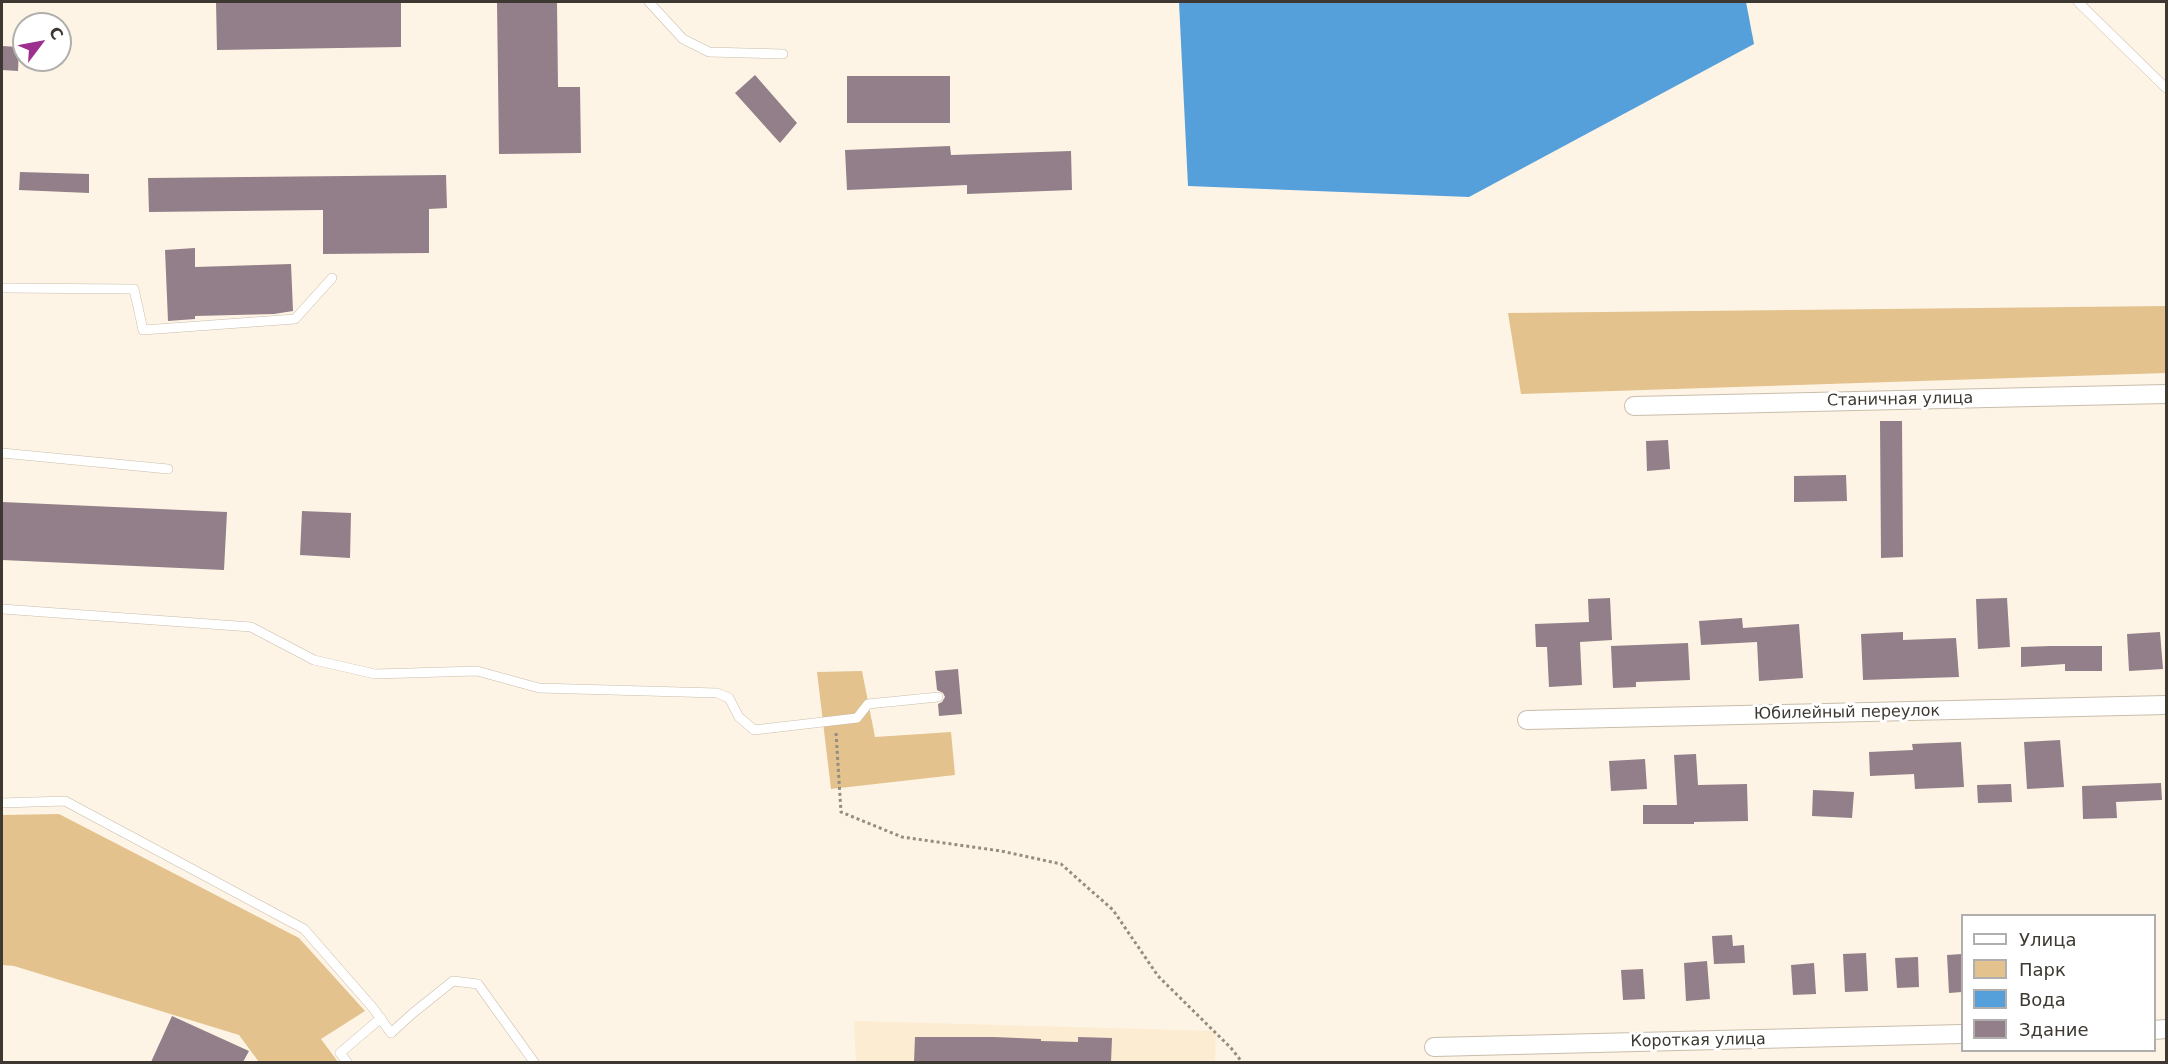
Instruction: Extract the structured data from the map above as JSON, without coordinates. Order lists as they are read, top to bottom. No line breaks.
{"streets":{"street":["Станичная улица","Юбилейный переулок","Короткая улица"]},"legend":["Улица","Парк","Вода","Здание"],"north":"top right"}
